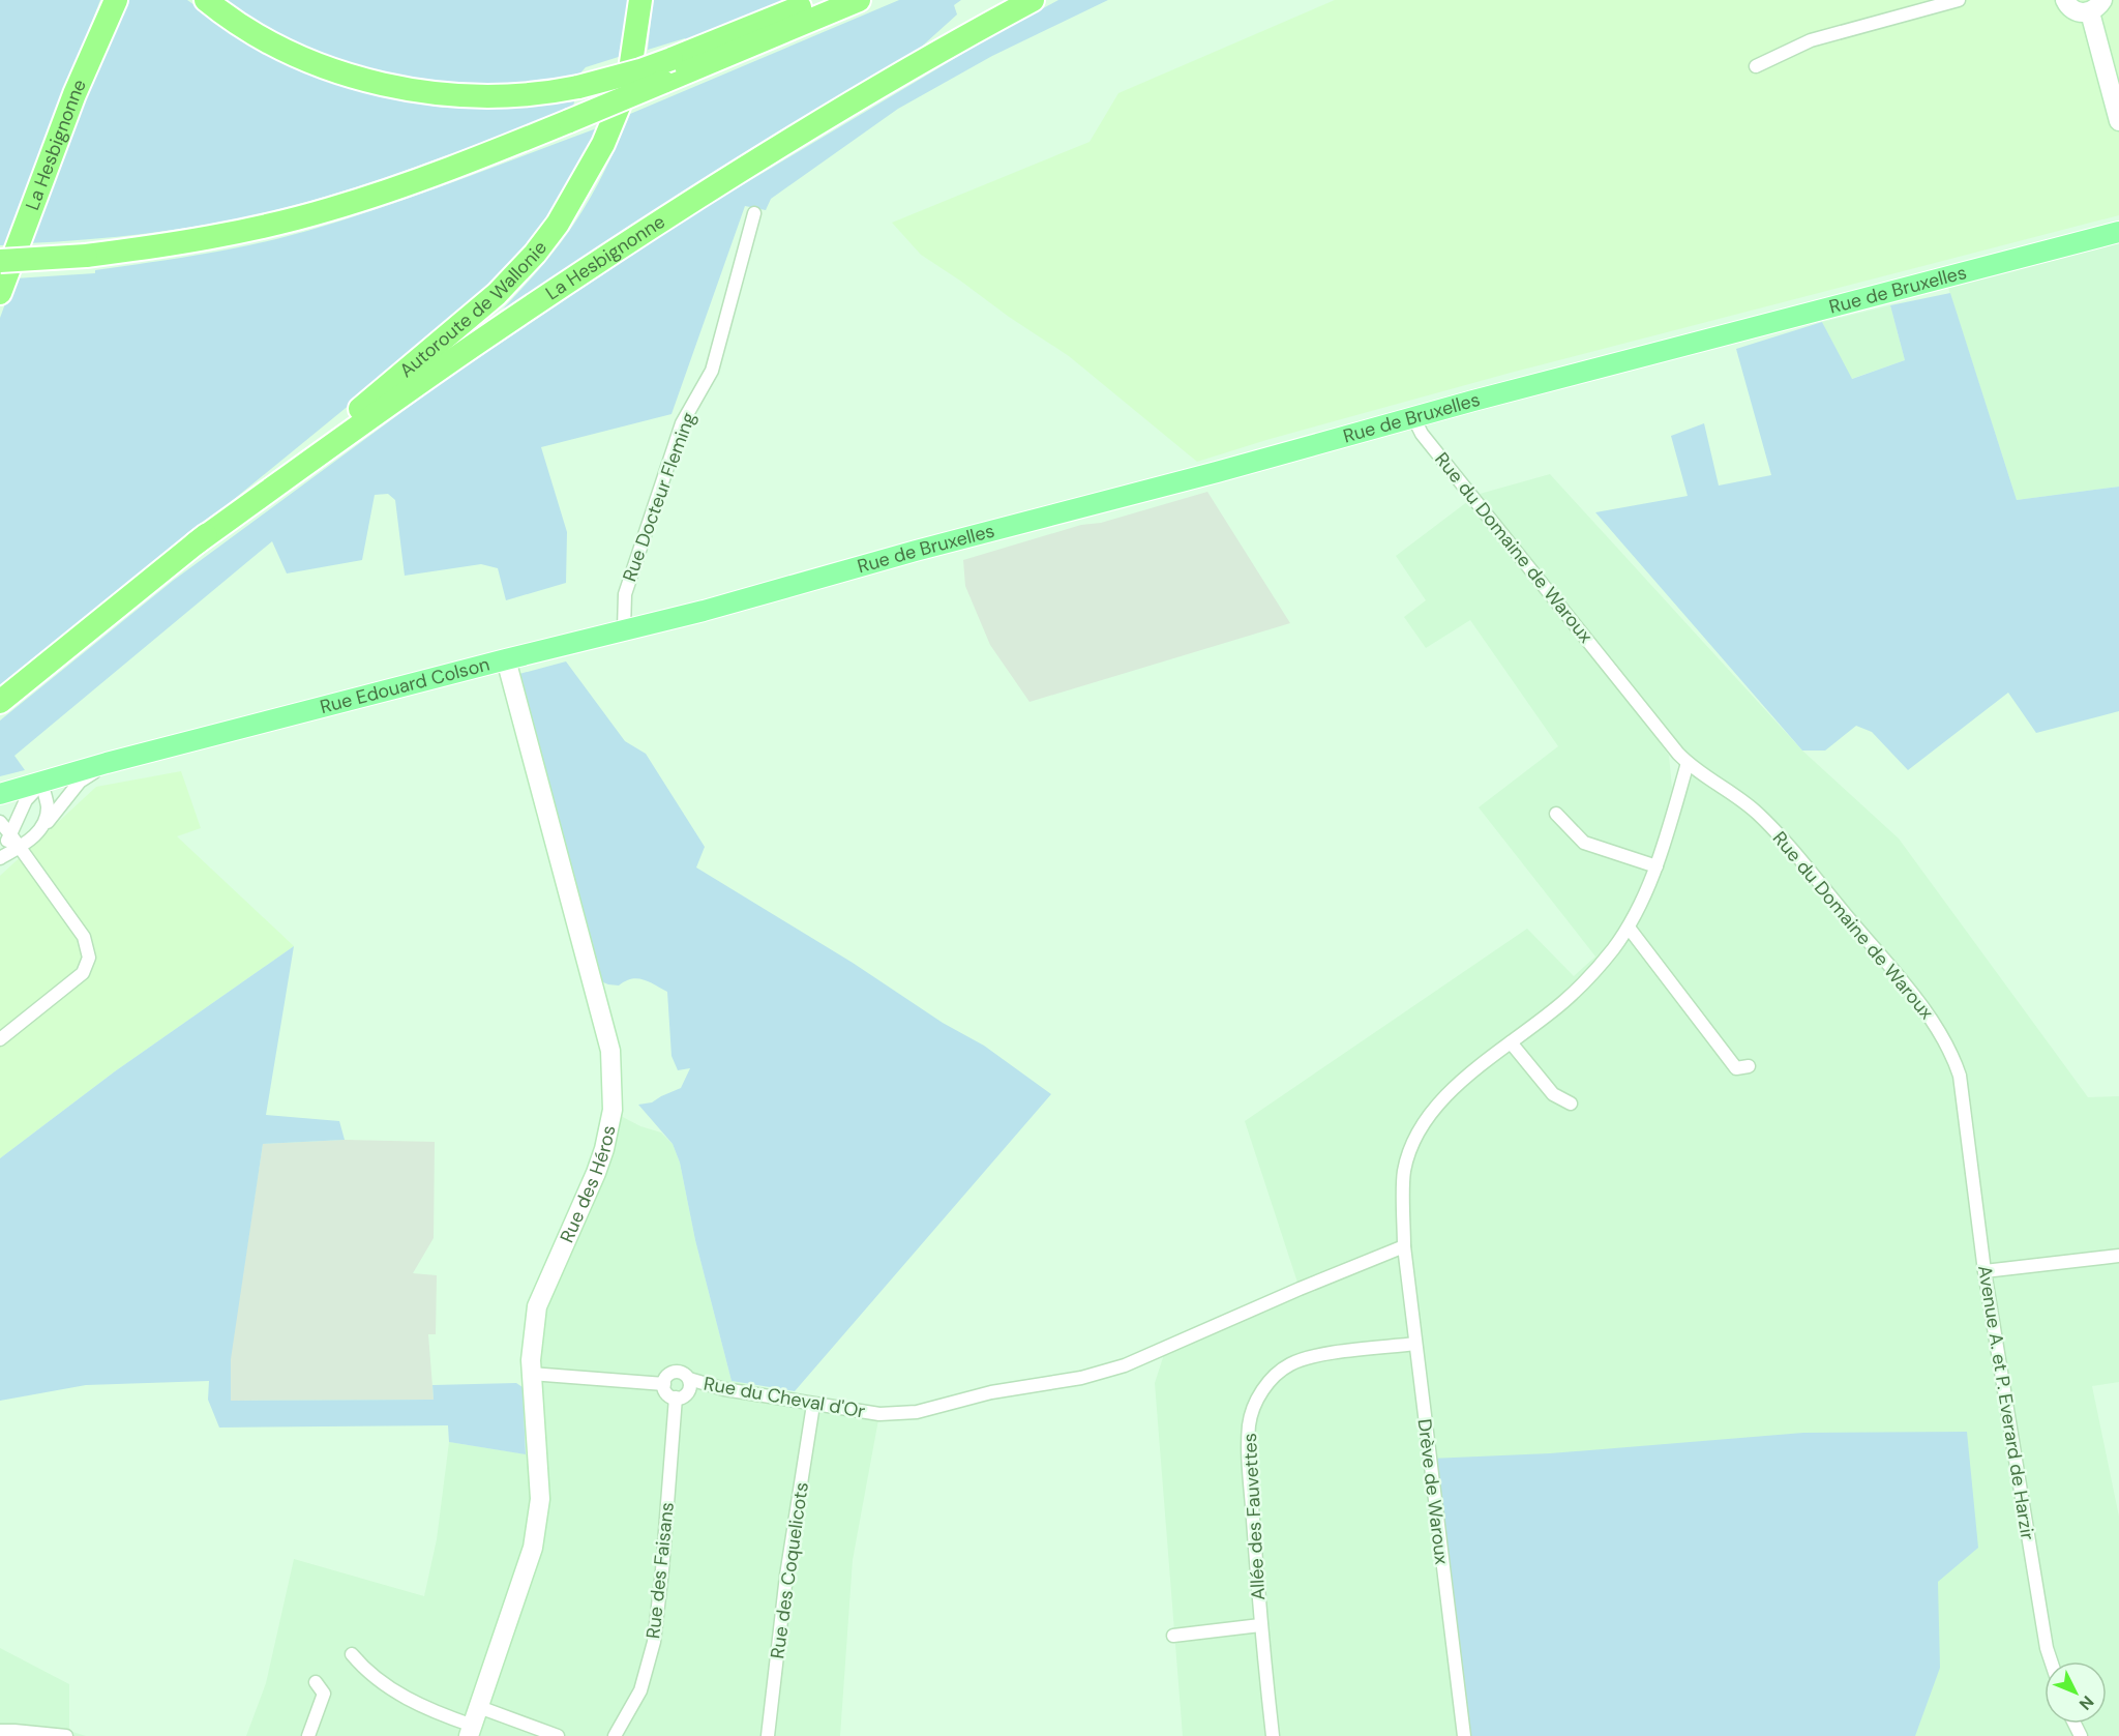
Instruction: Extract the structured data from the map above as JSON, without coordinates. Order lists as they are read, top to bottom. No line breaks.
{"streets":{"highway":["La Hesbignonne","Autoroute de Wallonie"],"main road":["Rue de Bruxelles","Rue Edouard Colson"],"street":["Rue Docteur Fleming","Rue du Domaine de Waroux","Rue des Héros","Rue du Cheval d'Or","Avenue A. et P. Everard de Harzir","Drève de Waroux","Allée des Fauvettes","Rue des Faisans","Rue des Coquelicots"]},"crossings":[["La Hesbignonne","Autoroute de Wallonie"],["Rue de Bruxelles","Rue du Domaine de Waroux"],["Rue de Bruxelles","Rue Edouard Colson"],["Rue Docteur Fleming","Rue Edouard Colson"],["Rue du Domaine de Waroux","Avenue A. et P. Everard de Harzir"],["Rue Edouard Colson","Rue des Héros"],["Rue du Cheval d'Or","Drève de Waroux"],["Rue du Cheval d'Or","Rue des Faisans"],["Rue du Cheval d'Or","Rue des Coquelicots"],["Drève de Waroux","Allée des Fauvettes"]],"north":"bottom right"}
